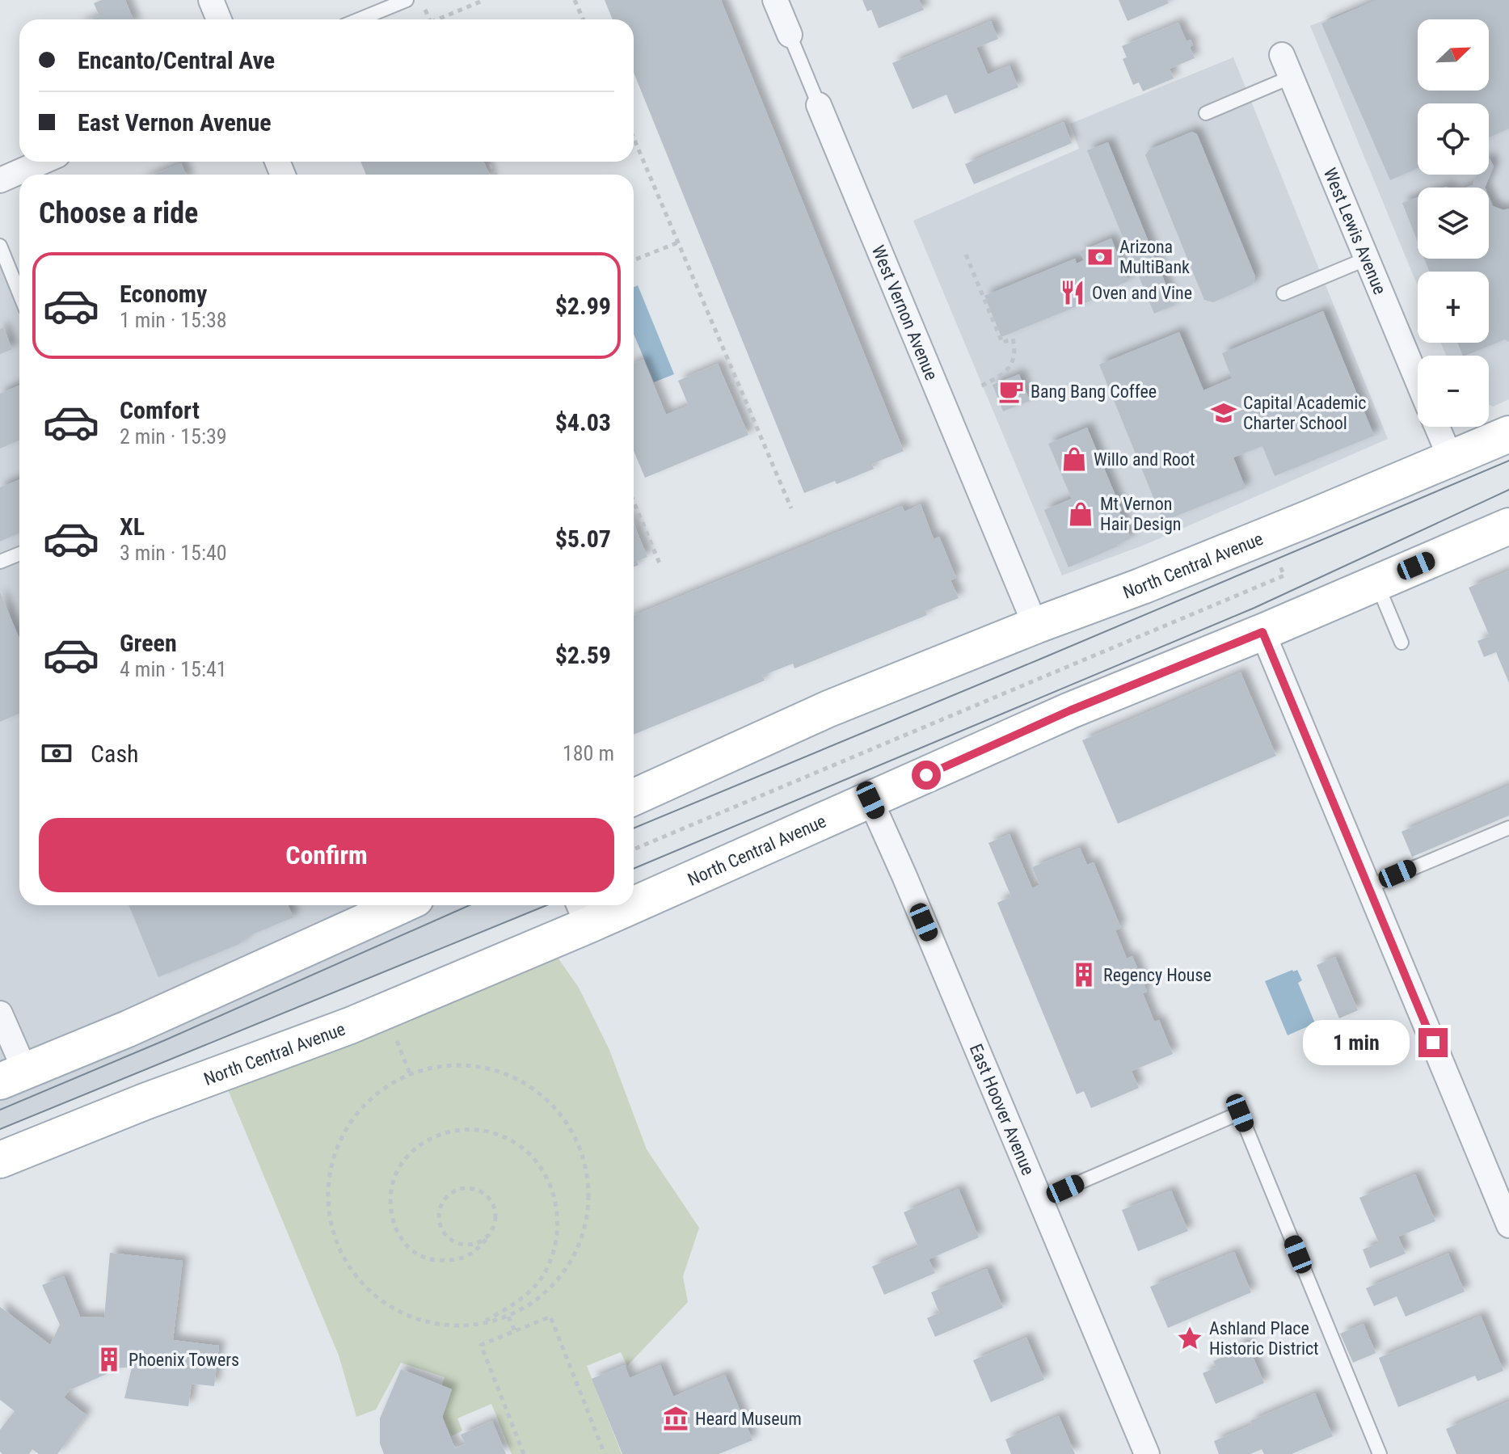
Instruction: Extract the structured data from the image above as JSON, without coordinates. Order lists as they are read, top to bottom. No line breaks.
{"streets":{"main road":["North Central Avenue"],"street":["West Lewis Avenue","West Vernon Avenue","East Hoover Avenue"]},"crossings":[["West Vernon Avenue","North Central Avenue"],["North Central Avenue","East Hoover Avenue"]],"places":{"bank":["Arizona MultiBank"],"restaurant":["Oven and Vine"],"cafe":["Bang Bang Coffee"],"school or university":["Capital Academic Charter School"],"shop":["Willo and Root","Mt Vernon Hair Design"],"building":["Regency House","Phoenix Towers"],"place":["Ashland Place Historic District"],"museum":["Heard Museum"]},"north":"top right","page":{"map_buttons":["+","−"],"banner":["Encanto/Central Ave","East Vernon Avenue"],"heading":"Choose a ride","list":[{"name":"Economy","note":"1 min · 15:38","value":"$2.99"},{"name":"Comfort","note":"2 min · 15:39","value":"$4.03"},{"name":"XL","note":"3 min · 15:40","value":"$5.07"},{"name":"Green","note":"4 min · 15:41","value":"$2.59"}],"pay":["Cash","180 m"],"buttons":"Confirm","bubble":"1 min"}}
